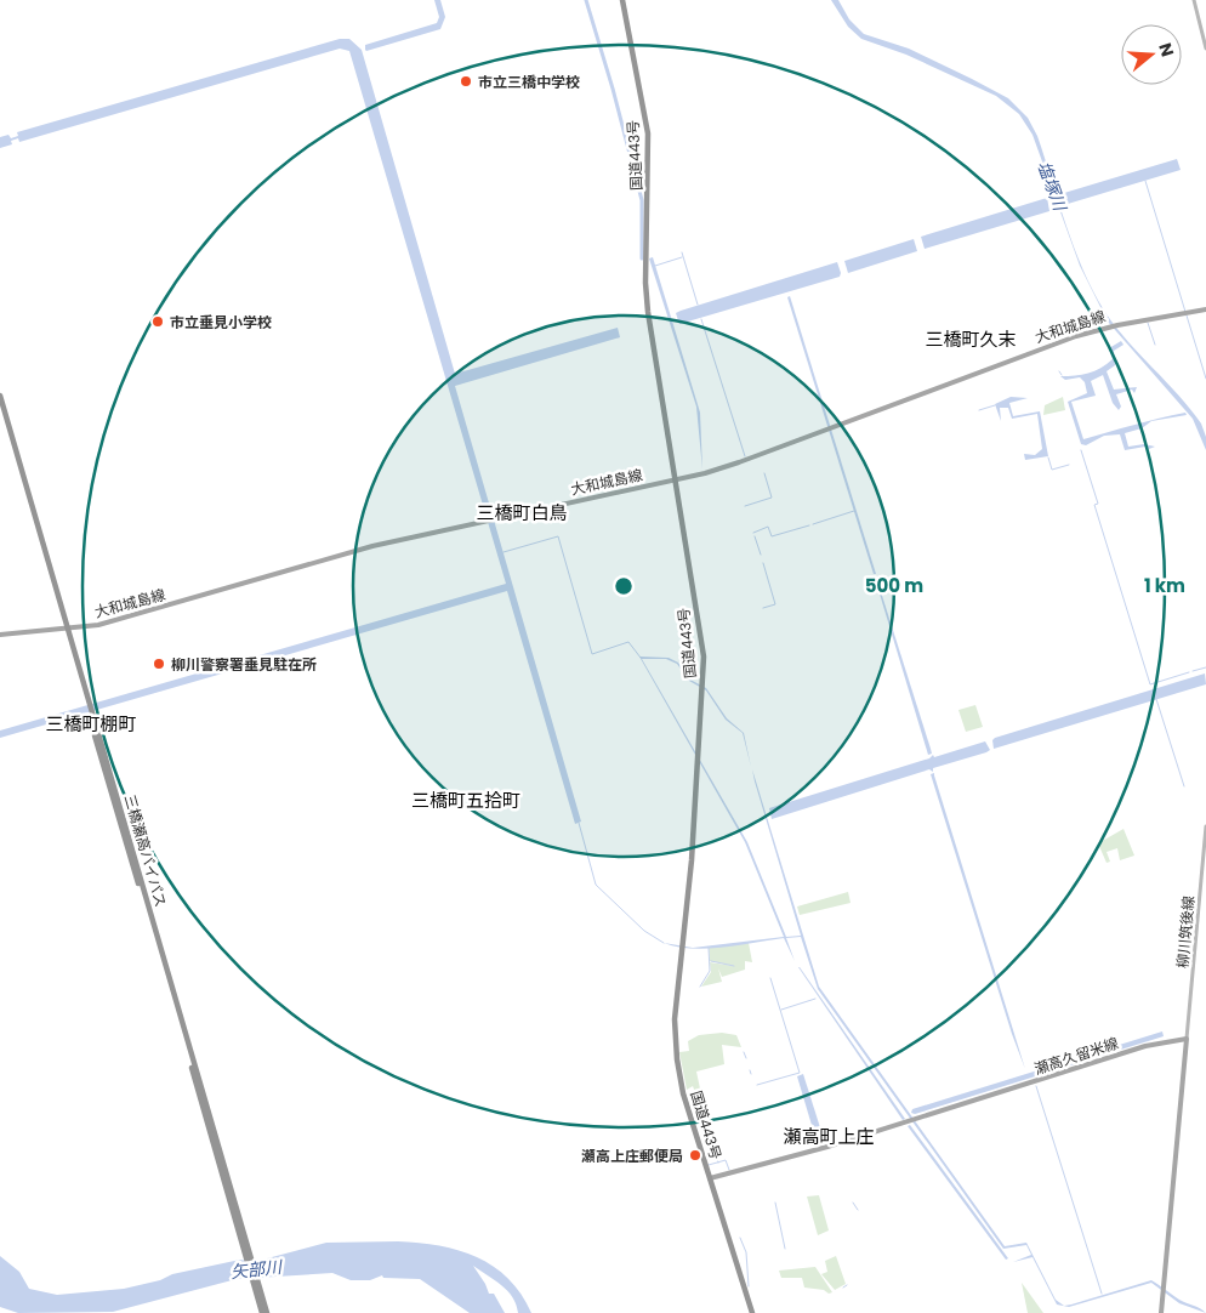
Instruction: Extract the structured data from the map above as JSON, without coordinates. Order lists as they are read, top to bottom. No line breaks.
{"streets":{"highway":["国道443号","三橋瀬高バイパス"],"main road":["大和城島線","柳川筑後線","瀬高久留米線"]},"crossings":[["国道443号","大和城島線"],["国道443号","瀬高久留米線"],["大和城島線","三橋瀬高バイパス"],["柳川筑後線","瀬高久留米線"]],"districts":["三橋町久末","三橋町白鳥","三橋町棚町","三橋町五拾町","瀬高町上庄"],"water":["塩塚川","矢部川"],"places":["市立三橋中学校","市立垂見小学校","柳川警察署垂見駐在所","瀬高上庄郵便局"],"north":"right","rings":["500 m","1 km"]}
